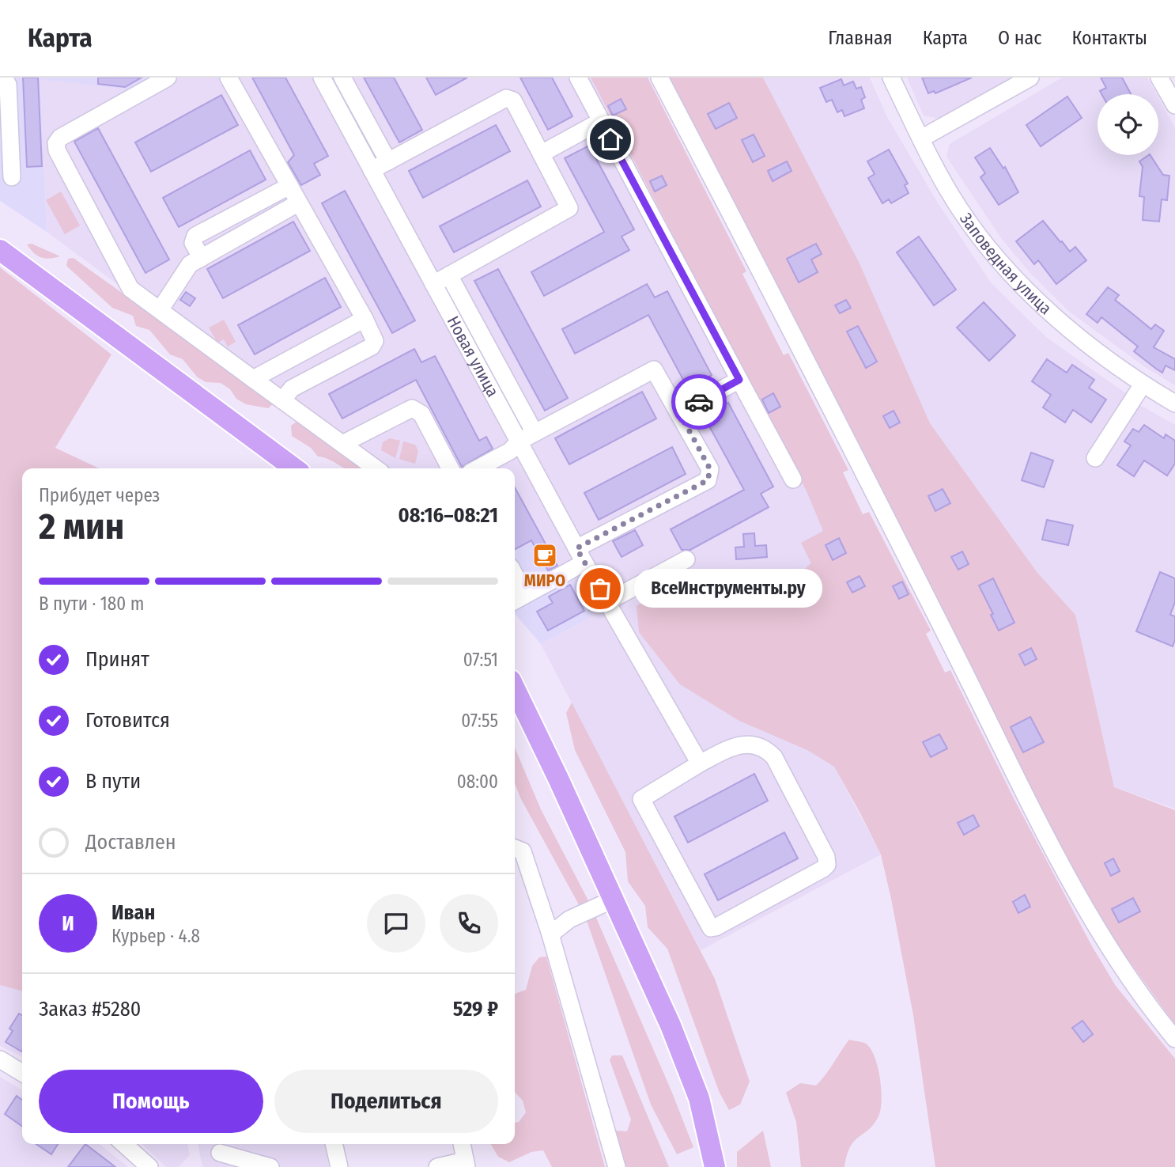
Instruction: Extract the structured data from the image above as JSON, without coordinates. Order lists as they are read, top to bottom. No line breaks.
{"streets":{"street":["Заповедная улица","Новая улица"]},"places":{"cafe":["МИРО"],"other":["ВсеИнструменты.ру"]},"page":{"header":"Карта","nav":["Главная","Карта","О нас","Контакты"],"heading":["2 мин","Прибудет через","08:16–08:21"],"panel":["Иван","Курьер · 4.8","Заказ #5280","529 ₽"],"bar":"В пути · 180 m","bubble":"ВсеИнструменты.ру","list":[["Принят","07:51"],["Готовится","07:55"],["В пути","08:00"],"Доставлен"],"round":"И","buttons":["Помощь","Поделиться"]}}
